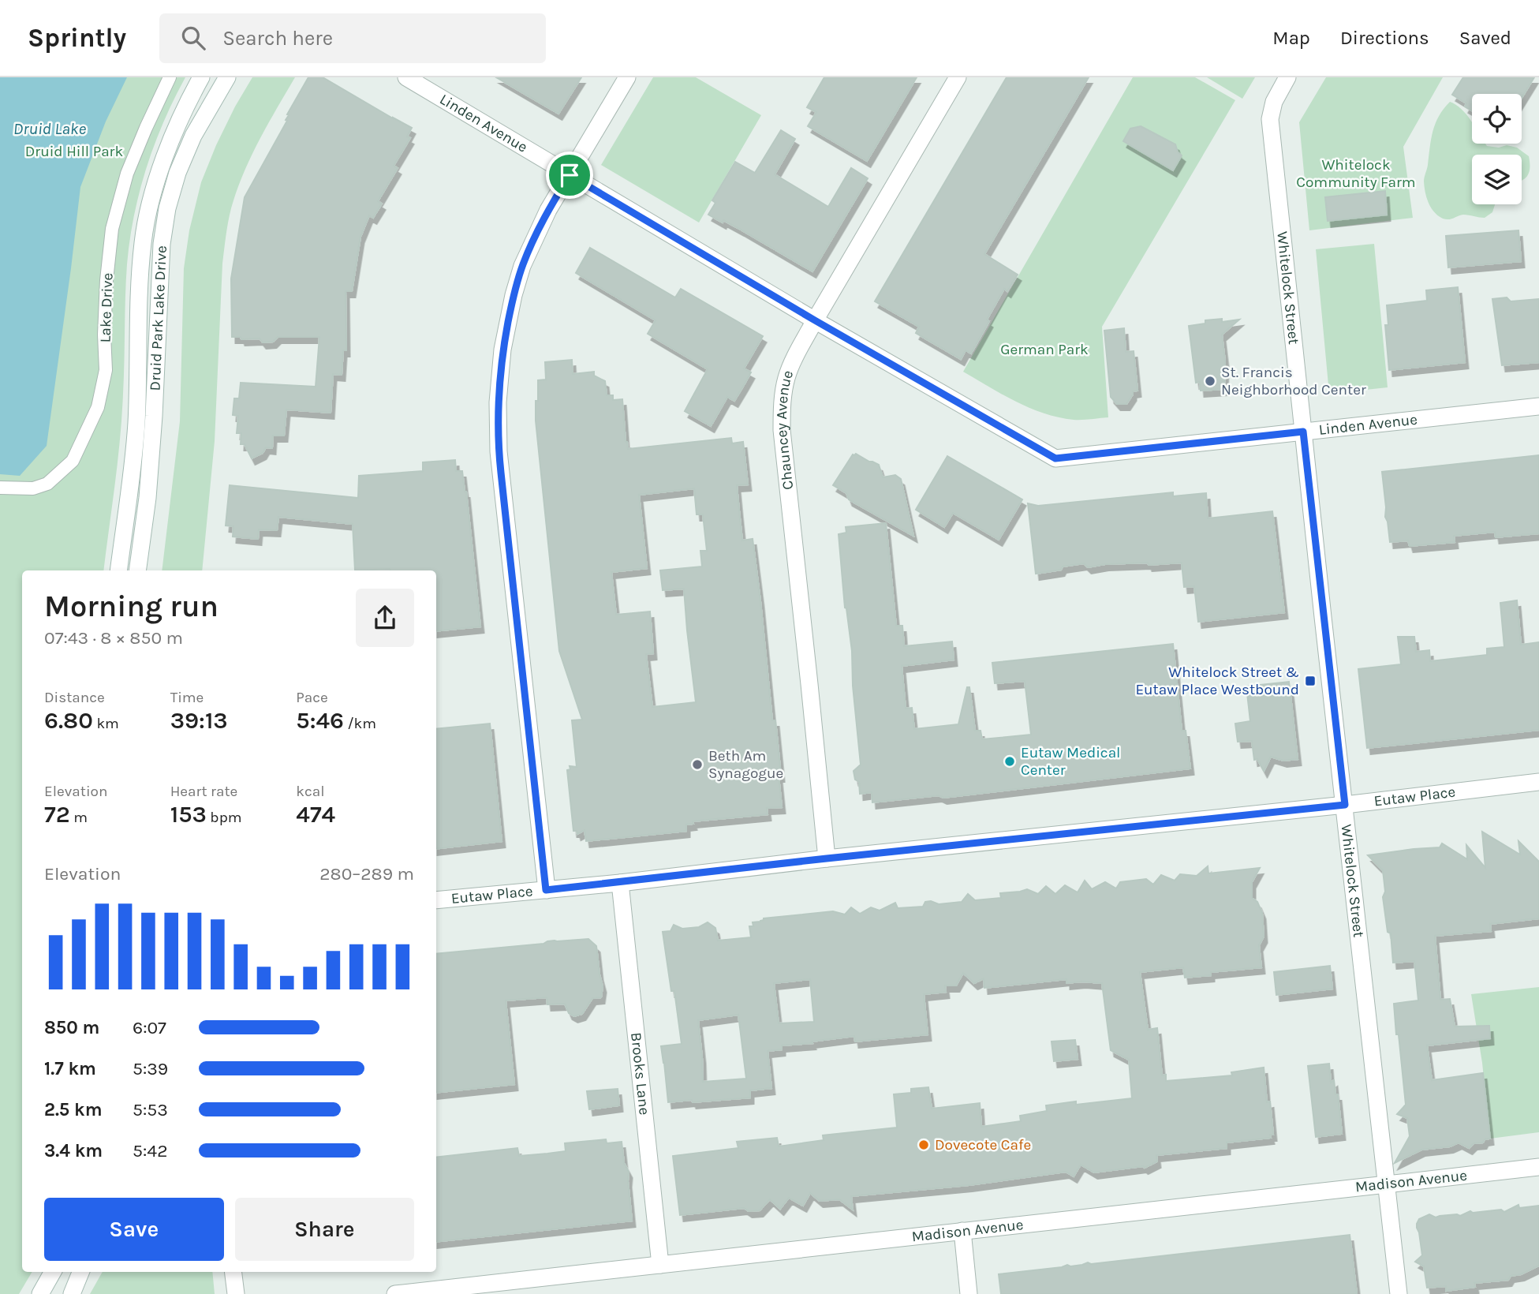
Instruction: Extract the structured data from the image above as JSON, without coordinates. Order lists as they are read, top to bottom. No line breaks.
{"streets":{"street":["Linden Avenue","Whitelock Street","Lake Drive","Druid Park Lake Drive","Chauncey Avenue","Eutaw Place","Brooks Lane","Madison Avenue"]},"crossings":[["Linden Avenue","Whitelock Street"],["Linden Avenue","Chauncey Avenue"],["Whitelock Street","Eutaw Place"],["Whitelock Street","Madison Avenue"],["Chauncey Avenue","Eutaw Place"],["Eutaw Place","Brooks Lane"],["Brooks Lane","Madison Avenue"]],"water":["Druid Lake"],"parks":["Druid Hill Park","Whitelock Community Farm","German Park"],"places":{"other":["St. Francis Neighborhood Center","Eutaw Medical Center","Beth Am Synagogue","Dovecote Cafe"],"transit":["Whitelock Street & Eutaw Place Westbound"]},"page":{"header":"Sprintly","search":"Search here","nav":["Map","Directions","Saved"],"heading":["Morning run","07:43 · 8 × 850 m"],"stats":[["Distance","6.80 km"],["Time","39:13"],["Pace","5:46 /km"],["Elevation","72 m"],["Heart rate","153 bpm"],["kcal","474"]],"chart":["Elevation","280–289 m"],"list":[{"name":"850 m","note":"6:07"},{"name":"1.7 km","note":"5:39"},{"name":"2.5 km","note":"5:53"},{"name":"3.4 km","note":"5:42"}],"buttons":["Save","Share"]}}
